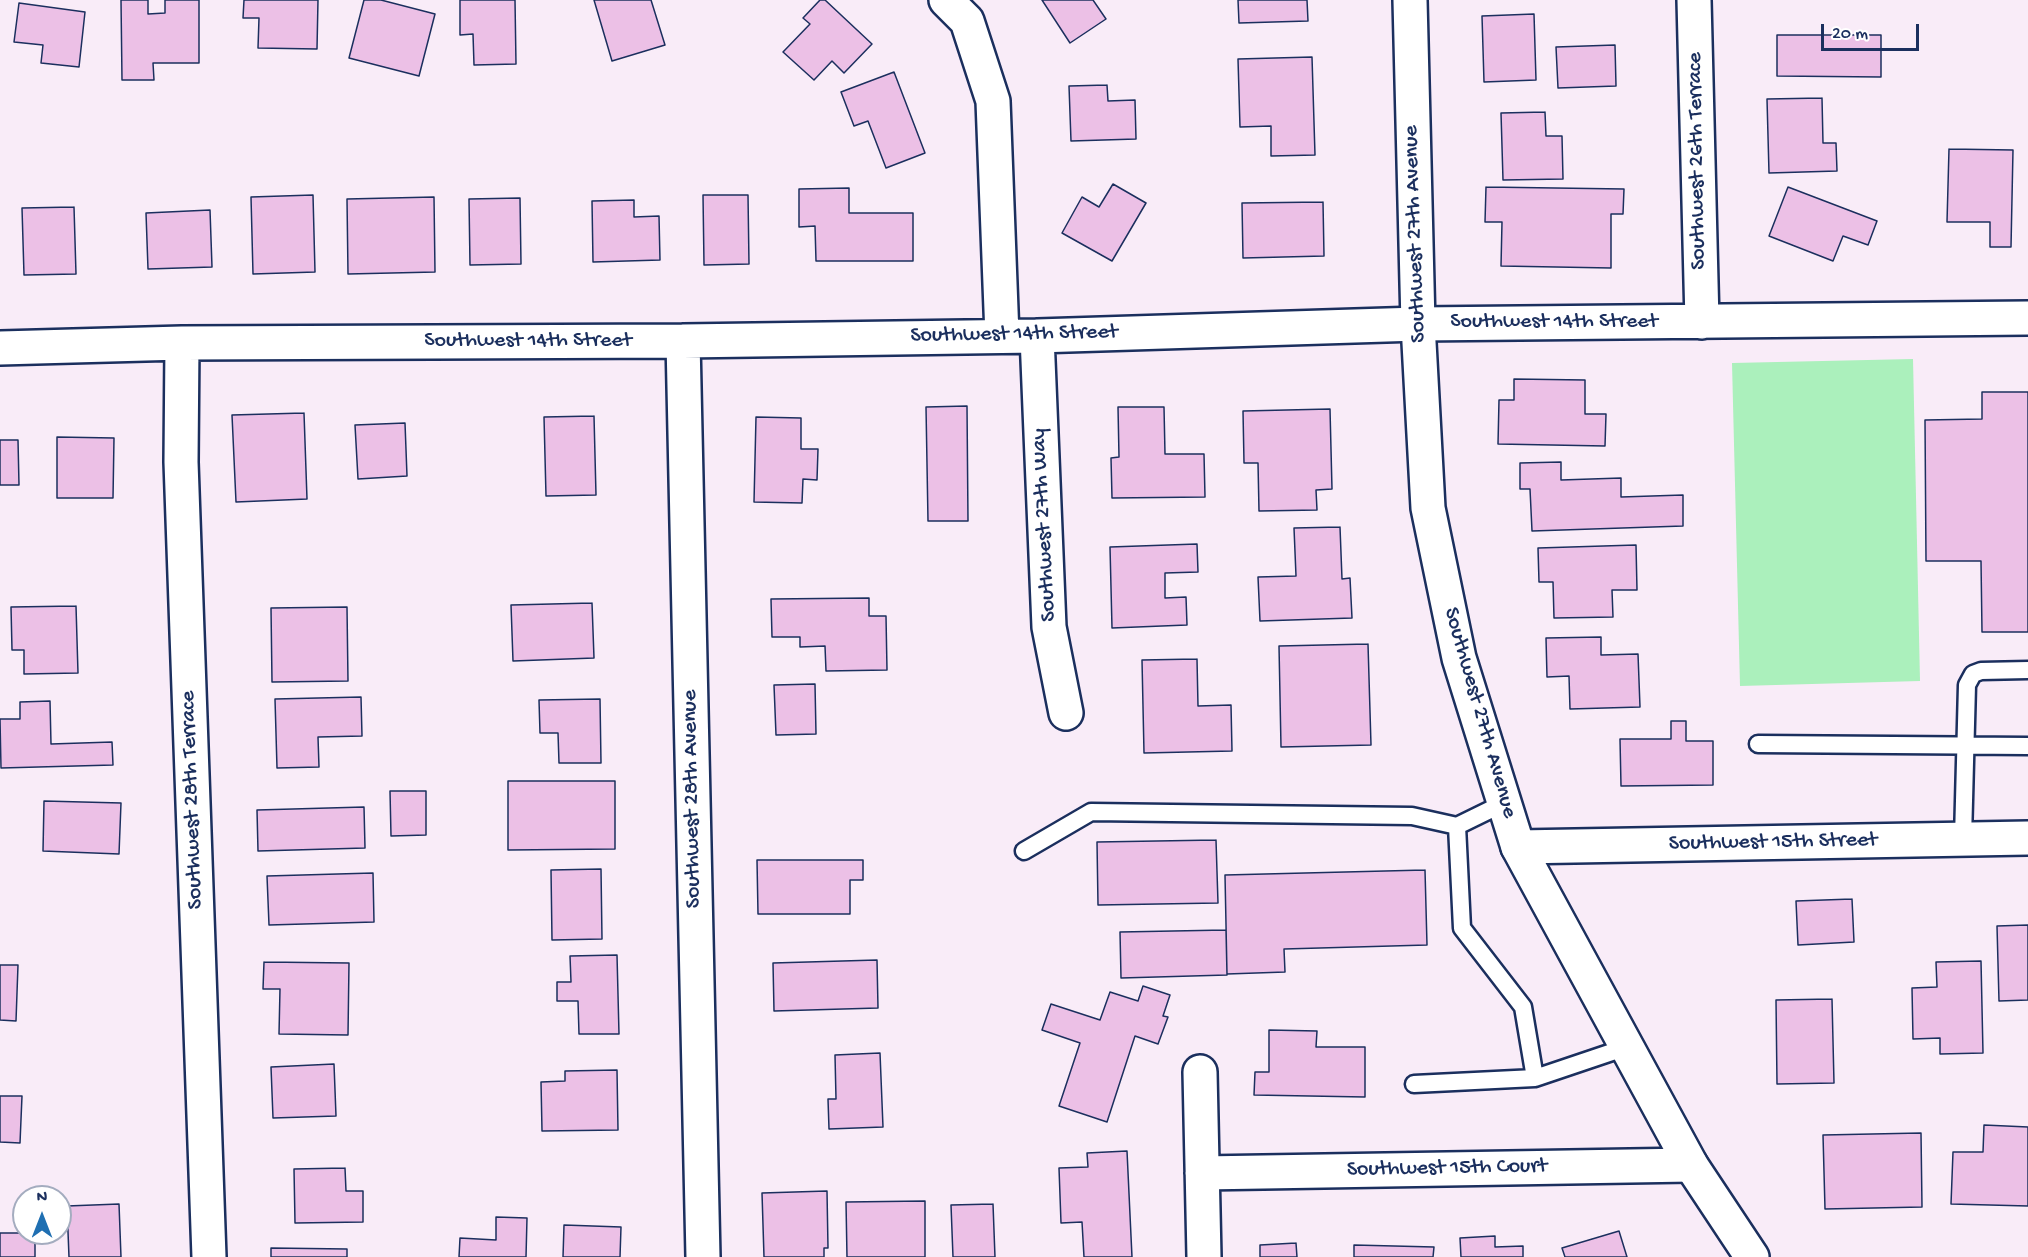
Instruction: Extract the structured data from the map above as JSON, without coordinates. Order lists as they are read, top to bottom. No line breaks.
{"streets":{"street":["Southwest 26th Terrace","Southwest 27th Avenue","Southwest 14th Street","Southwest 27th Way","Southwest 28th Avenue","Southwest 28th Terrace","Southwest 15th Street","Southwest 15th Court"]},"crossings":[["Southwest 26th Terrace","Southwest 14th Street"],["Southwest 27th Avenue","Southwest 14th Street"],["Southwest 27th Avenue","Southwest 15th Street"],["Southwest 27th Avenue","Southwest 15th Court"],["Southwest 14th Street","Southwest 27th Way"],["Southwest 14th Street","Southwest 28th Avenue"],["Southwest 14th Street","Southwest 28th Terrace"]],"scale_bar":"20 m","north":"top"}
